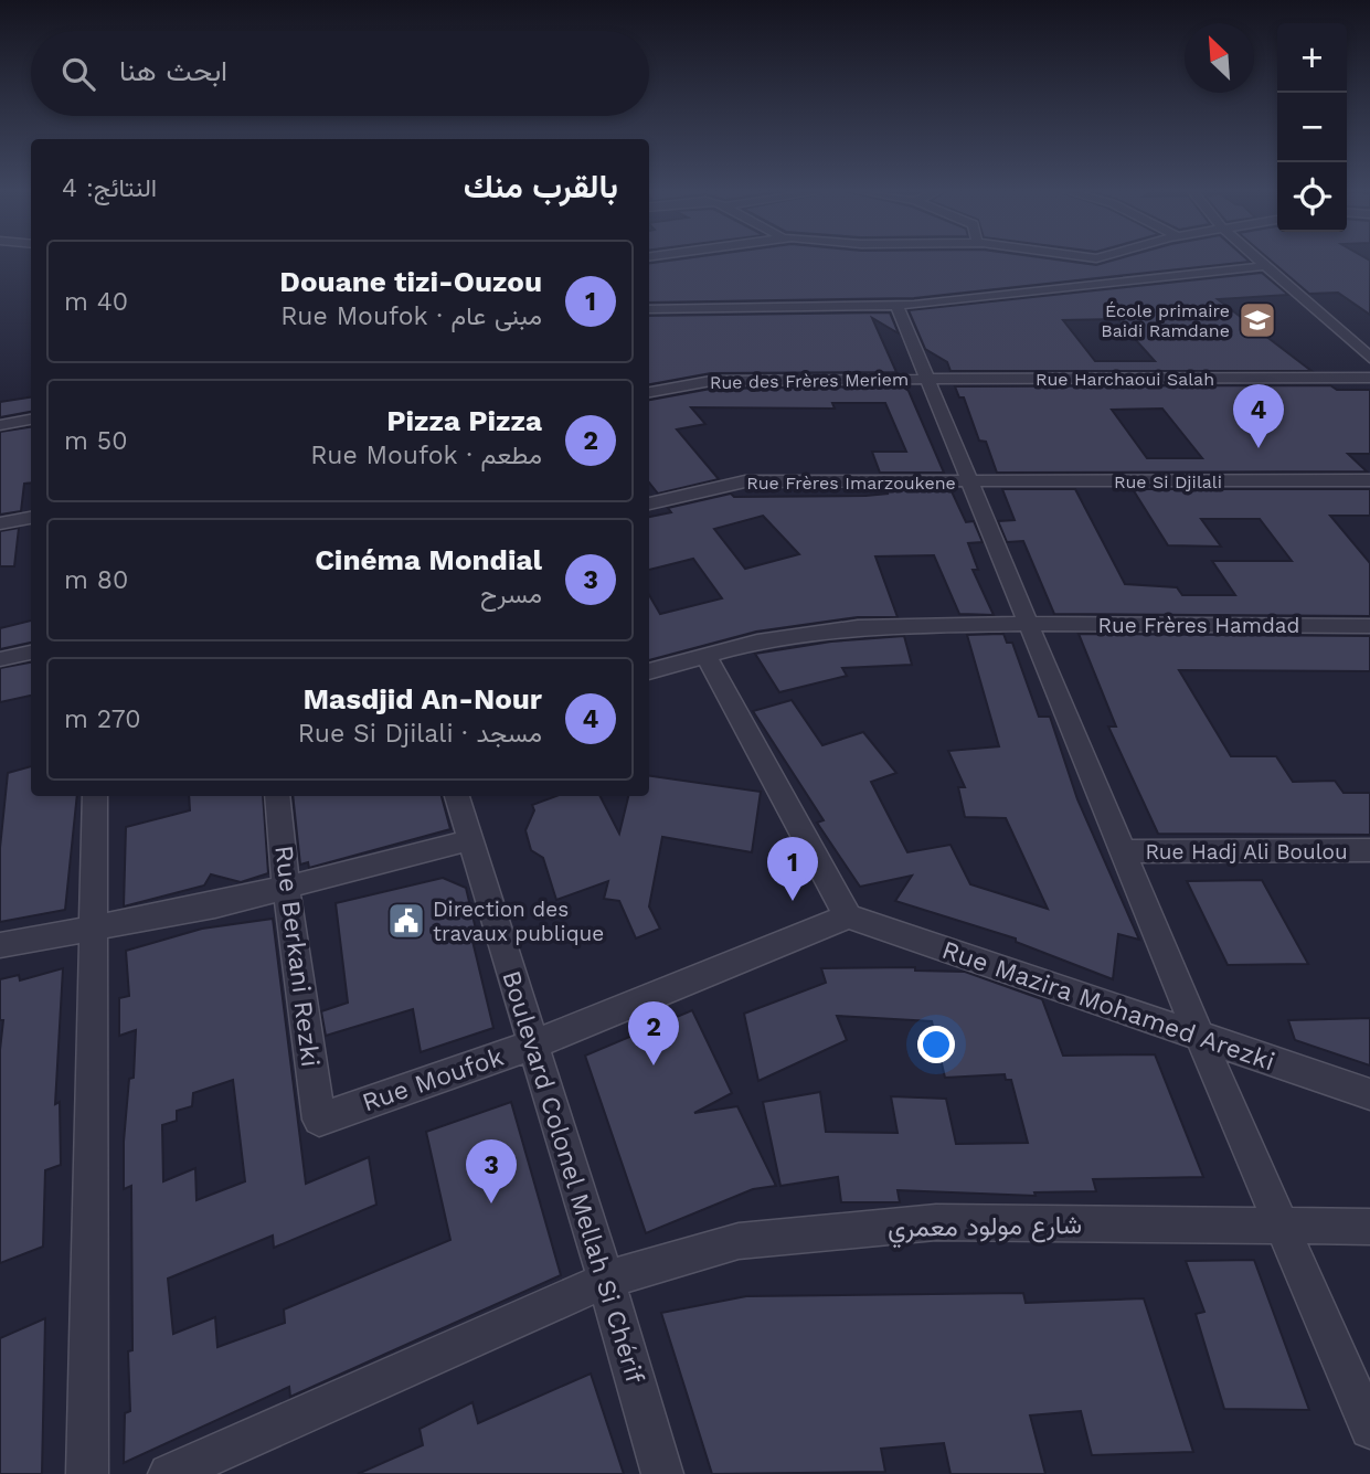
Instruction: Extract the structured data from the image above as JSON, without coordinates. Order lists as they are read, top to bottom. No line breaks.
{"streets":{"street":["Rue Harchaoui Salah","Rue des Frères Meriem","Rue Si Djilali","Rue Frères Imarzoukene","Rue Frères Hamdad","Rue Hadj Ali Boulou","Rue Berkani Rezki","Rue Mazira Mohamed Arezki","Rue Moufok","Boulevard Colonel Mellah Si Chérif","شارع مولود معمري"]},"crossings":[["Rue Harchaoui Salah","Rue des Frères Meriem"],["Rue Si Djilali","Rue Frères Imarzoukene"],["Rue Berkani Rezki","Rue Moufok"],["Rue Mazira Mohamed Arezki","Rue Moufok"],["Rue Moufok","Boulevard Colonel Mellah Si Chérif"],["Boulevard Colonel Mellah Si Chérif","شارع مولود معمري"]],"places":{"school or university":["École primaire Baidi Ramdane"],"public building":["Direction des travaux publique"]},"north":"top left","page":{"map_buttons":["+","−"],"search":"ابحث هنا","heading":["بالقرب منك","النتائج: 4"],"list":[{"mark":"1","name":"Douane tizi-Ouzou","note":"مبنى عام · Rue Moufok","value":"40 m"},{"mark":"2","name":"Pizza Pizza","note":"مطعم · Rue Moufok","value":"50 m"},{"mark":"3","name":"Cinéma Mondial","note":"مسرح","value":"80 m"},{"mark":"4","name":"Masdjid An-Nour","note":"مسجد · Rue Si Djilali","value":"270 m"}],"pins":["4","1","2","3"]}}
